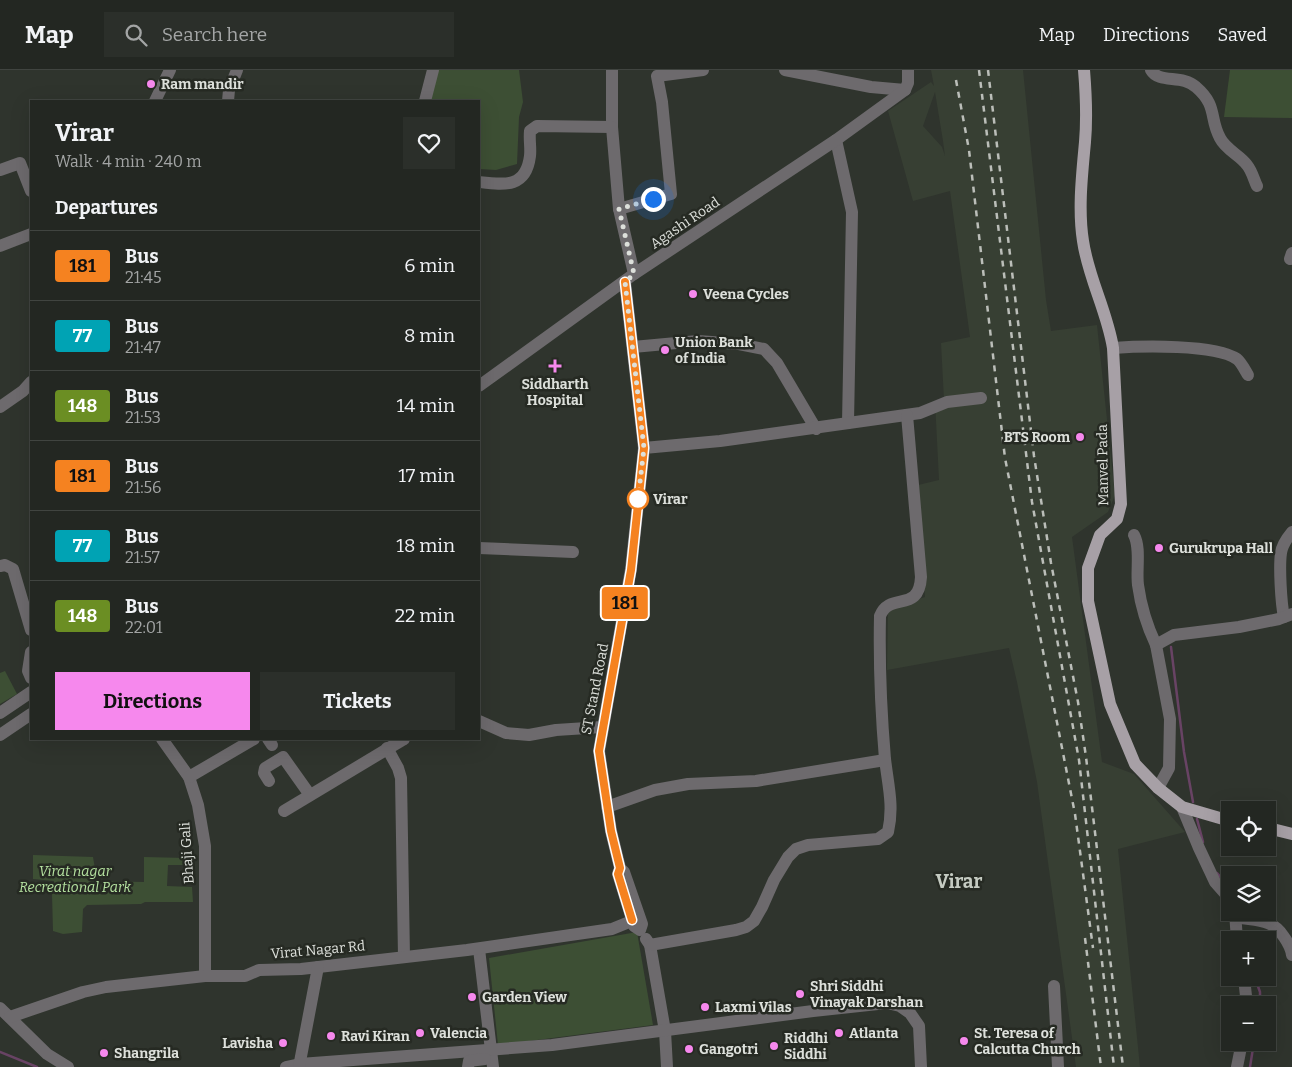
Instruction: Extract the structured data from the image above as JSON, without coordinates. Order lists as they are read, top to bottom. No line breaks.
{"streets":{"main road":["Manvel Pada"],"street":["Agashi Road","ST Stand Road","Bhaji Gali","Virat Nagar Rd"]},"crossings":[["Agashi Road","ST Stand Road"],["ST Stand Road","Virat Nagar Rd"]],"districts":["Virar"],"parks":["Virat nagar Recreational Park"],"places":{"other":["Ram mandir","Veena Cycles","Union Bank of India","BTS Room","Virar","Gurukrupa Hall","Shri Siddhi Vinayak Darshan","Garden View","Laxmi Vilas","Valencia","Atlanta","Ravi Kiran","St. Teresa of Calcutta Church","Lavisha","Riddhi Siddhi","Gangotri","Shangrila"],"health":["Siddharth Hospital"]},"lines":["bus line 181"],"page":{"header":"Map","search":"Search here","nav":["Map","Directions","Saved"],"on_map":"181","heading":[["Virar","Walk · 4 min · 240 m"],"Departures"],"list":[{"mark":"181","name":"Bus","note":"21:45","value":"6 min"},{"mark":"77","name":"Bus","note":"21:47","value":"8 min"},{"mark":"148","name":"Bus","note":"21:53","value":"14 min"},{"mark":"181","name":"Bus","note":"21:56","value":"17 min"},{"mark":"77","name":"Bus","note":"21:57","value":"18 min"},{"mark":"148","name":"Bus","note":"22:01","value":"22 min"}],"buttons":["Directions","Tickets"],"map_buttons":["+","−"]}}
